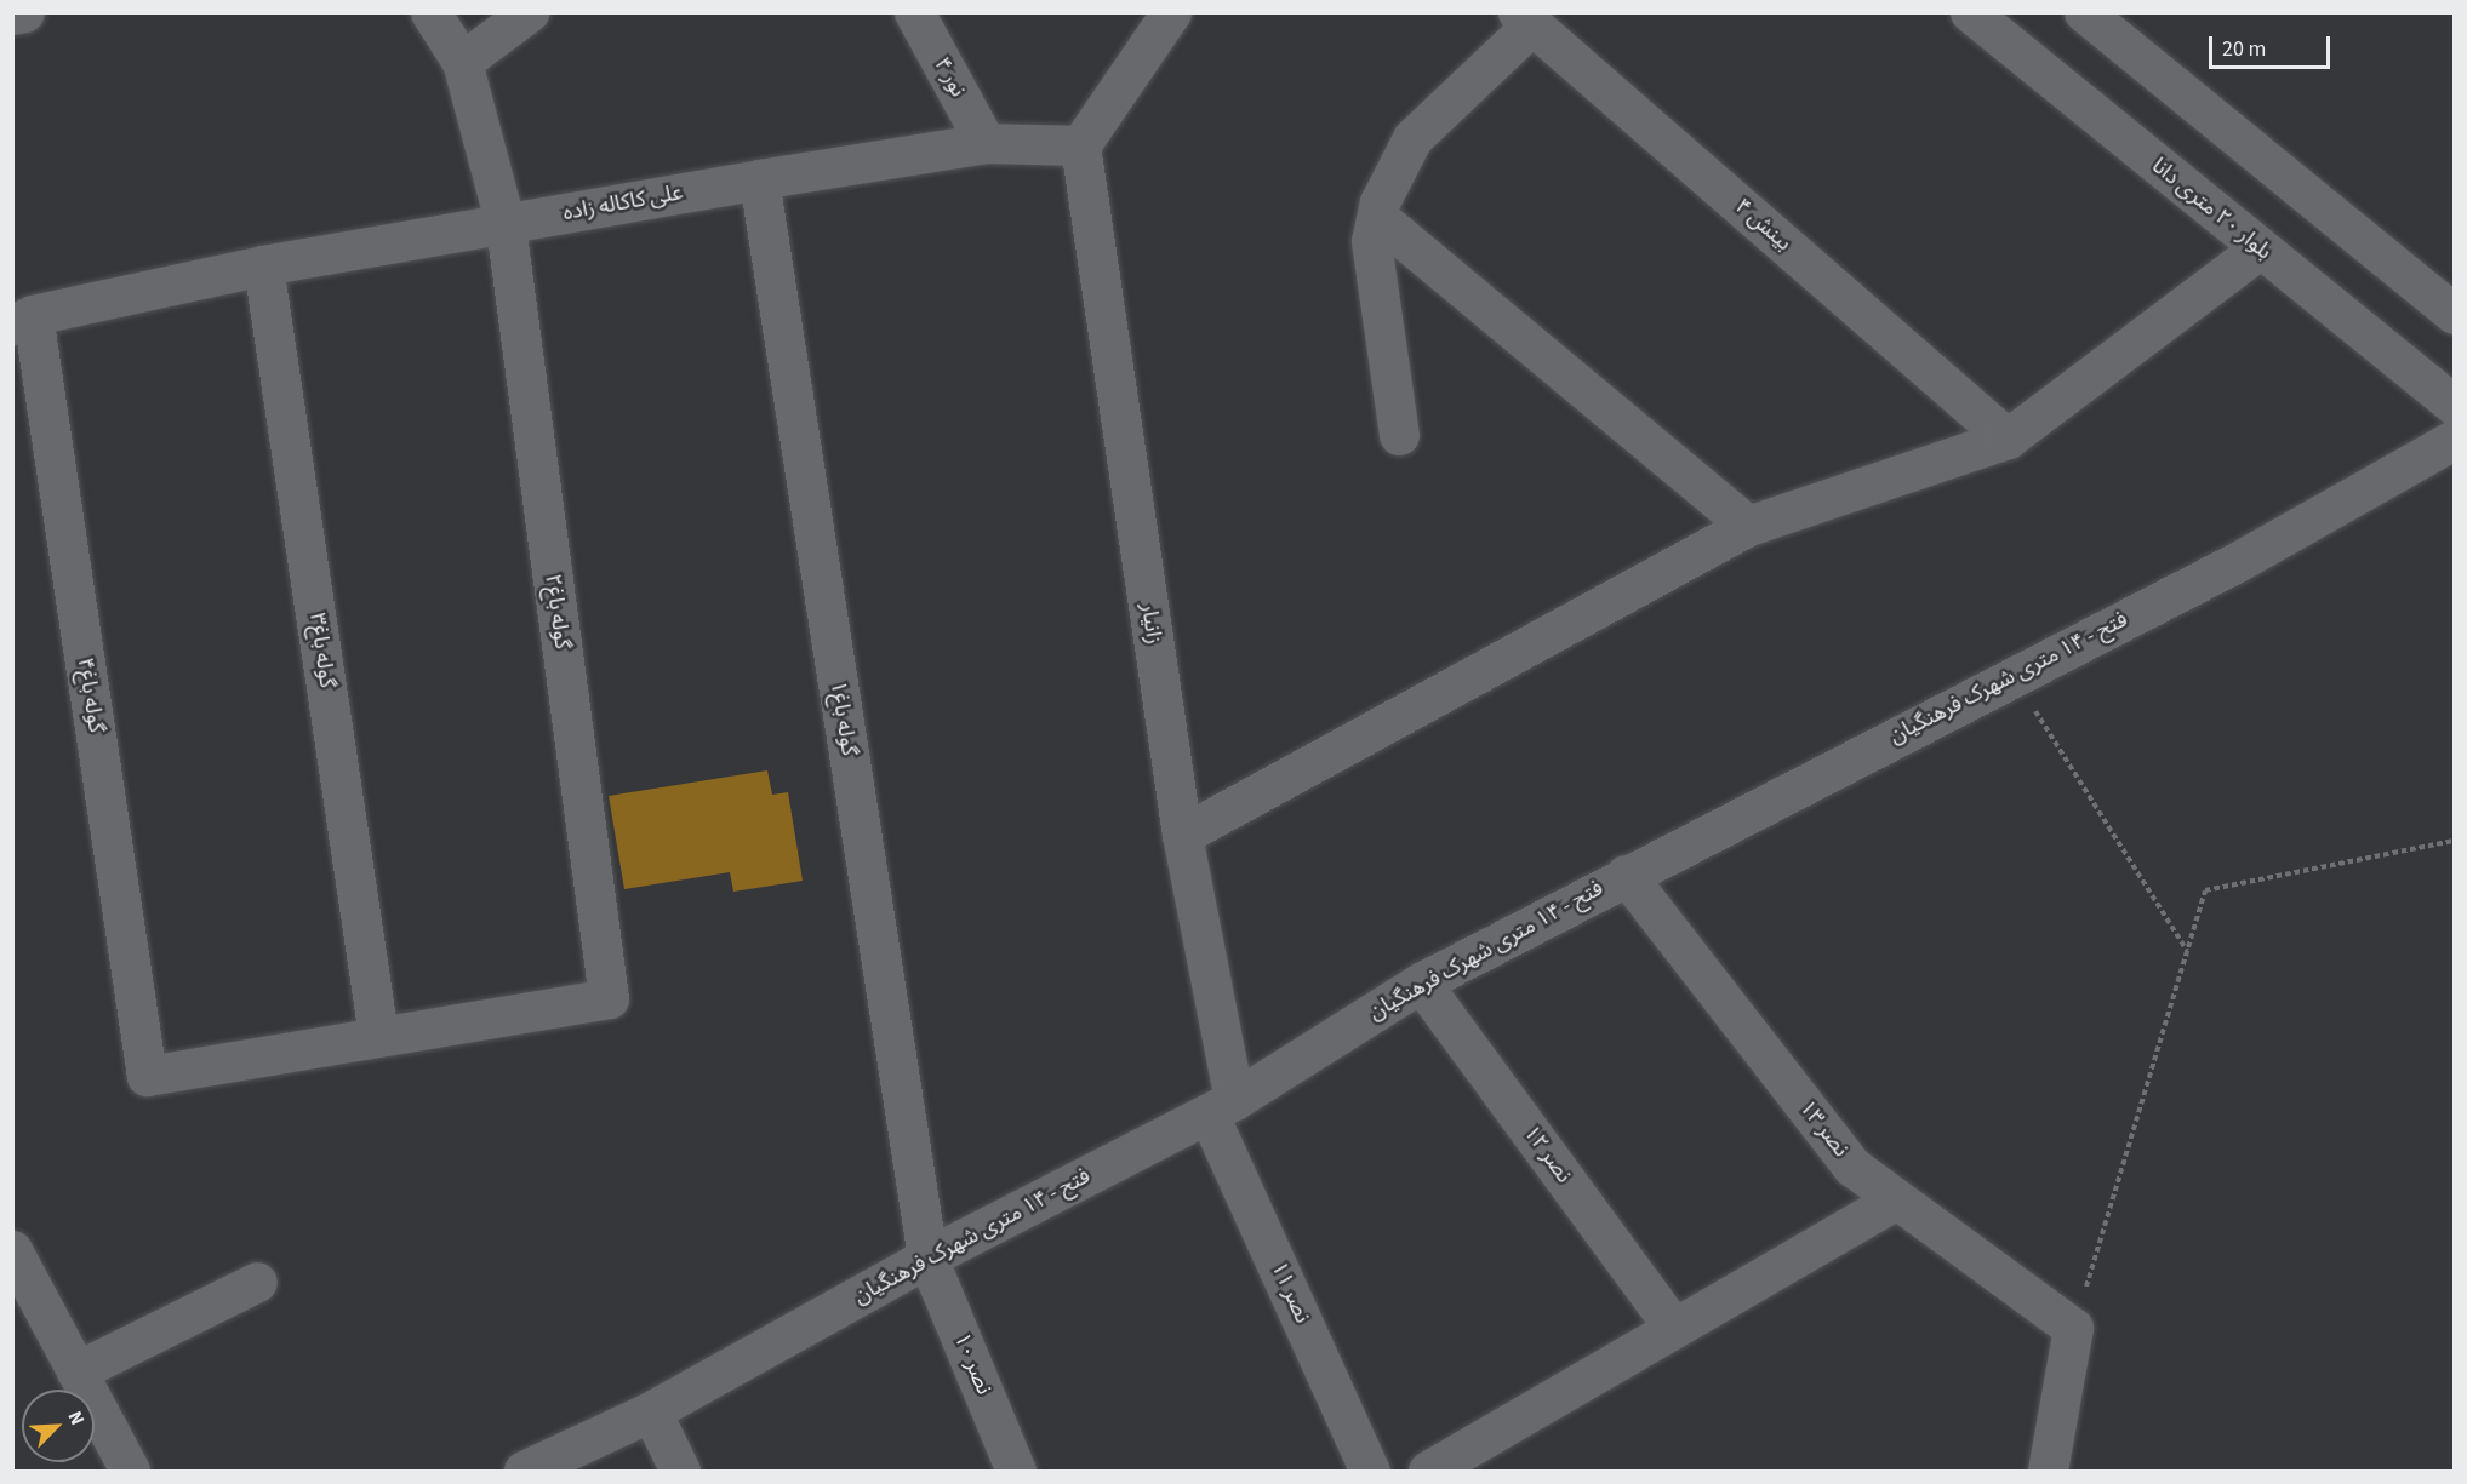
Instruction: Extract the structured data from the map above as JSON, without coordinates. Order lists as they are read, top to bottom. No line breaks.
{"streets":{"street":["نور ۴","علی کاکاله زاده","بلوار ۲۰ متری دانا","بینش ۴","گوله باغ۲","زانیار","گوله باغ۳","فتح - ۱۴ متری شهرک فرهنگیان","گوله باغ۴","گوله باغ۱","نصر ۱۳","نصر ۱۲","نصر ۱۱","نصر ۱۰"]},"crossings":[["نور ۴","علی کاکاله زاده"],["علی کاکاله زاده","گوله باغ۲"],["علی کاکاله زاده","زانیار"],["علی کاکاله زاده","گوله باغ۳"],["علی کاکاله زاده","گوله باغ۴"],["علی کاکاله زاده","گوله باغ۱"],["گوله باغ۲","گوله باغ۳"],["گوله باغ۲","گوله باغ۴"],["زانیار","فتح - ۱۴ متری شهرک فرهنگیان"],["زانیار","نصر ۱۱"],["گوله باغ۳","گوله باغ۴"],["فتح - ۱۴ متری شهرک فرهنگیان","گوله باغ۱"],["فتح - ۱۴ متری شهرک فرهنگیان","نصر ۱۳"],["فتح - ۱۴ متری شهرک فرهنگیان","نصر ۱۲"],["فتح - ۱۴ متری شهرک فرهنگیان","نصر ۱۱"],["فتح - ۱۴ متری شهرک فرهنگیان","نصر ۱۰"],["گوله باغ۱","نصر ۱۰"]],"scale_bar":"20 m","north":"top right"}
